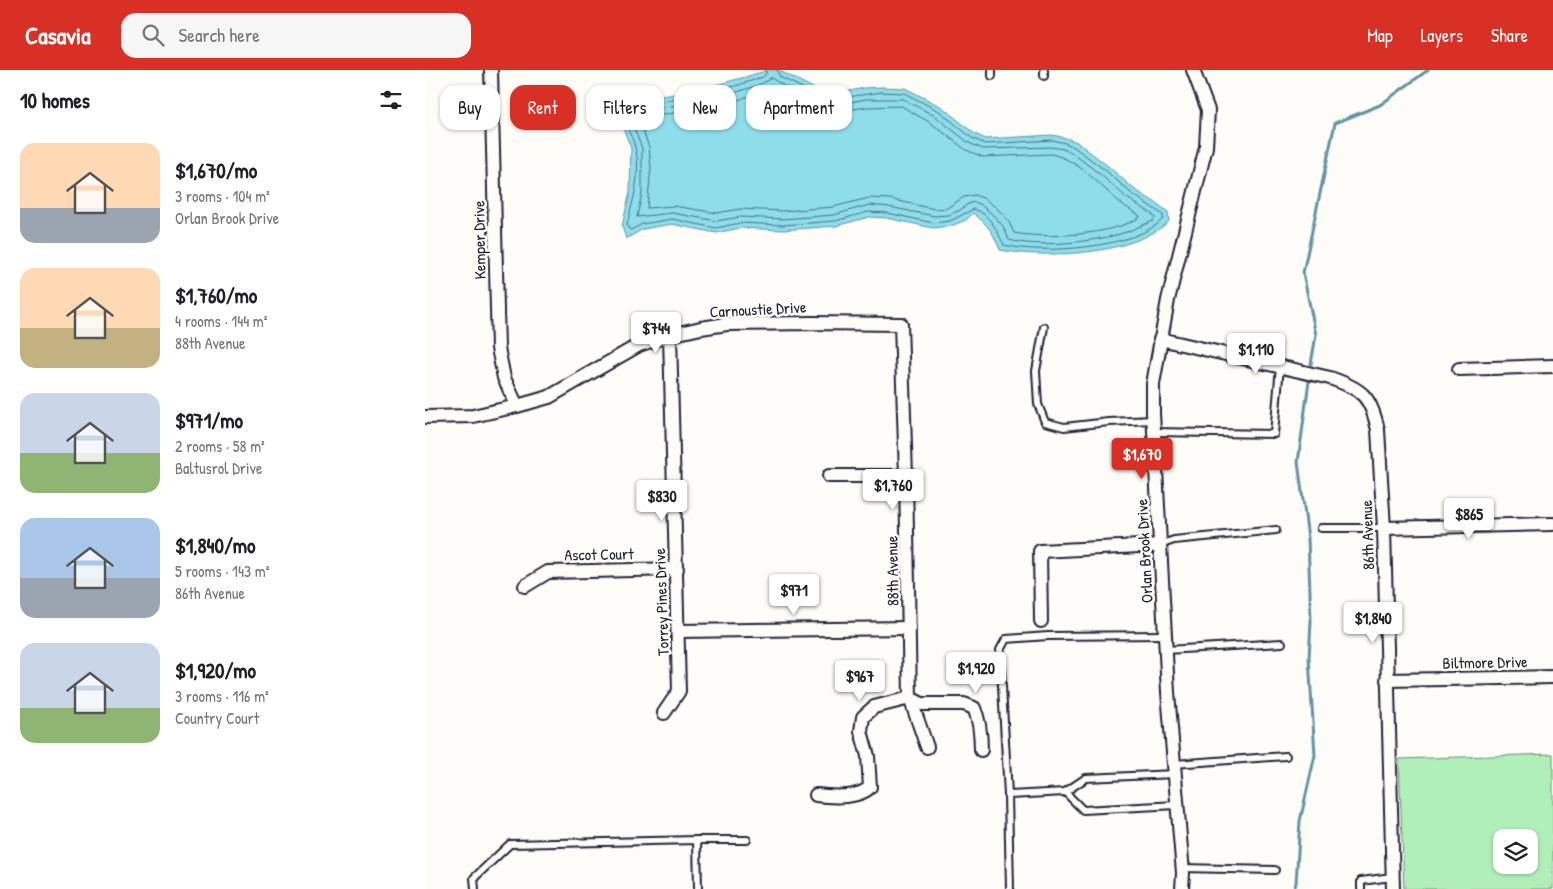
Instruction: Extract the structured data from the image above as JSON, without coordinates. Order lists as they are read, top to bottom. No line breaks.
{"streets":{"street":["Kemper Drive","Carnoustie Drive","86th Avenue","Orlan Brook Drive","Ascot Court","88th Avenue","Torrey Pines Drive","Biltmore Drive"]},"crossings":[["Kemper Drive","Carnoustie Drive"],["Carnoustie Drive","88th Avenue"],["Carnoustie Drive","Torrey Pines Drive"],["86th Avenue","Orlan Brook Drive"],["86th Avenue","Biltmore Drive"],["Ascot Court","Torrey Pines Drive"]],"page":{"header":"Casavia","search":"Search here","nav":["Map","Layers","Share"],"heading":"10 homes","chip":["Buy","Rent","Filters","New","Apartment"],"list":[{"name":"$1,670/mo","note":"3 rooms · 104 m² · Orlan Brook Drive"},{"name":"$1,760/mo","note":"4 rooms · 144 m² · 88th Avenue"},{"name":"$971/mo","note":"2 rooms · 58 m² · Baltusrol Drive"},{"name":"$1,840/mo","note":"5 rooms · 143 m² · 86th Avenue"},{"name":"$1,920/mo","note":"3 rooms · 116 m² · Country Court"}],"price":["$744","$1,110","$1,670","$1,760","$830","$865","$971","$1,840","$1,920","$967"]}}
